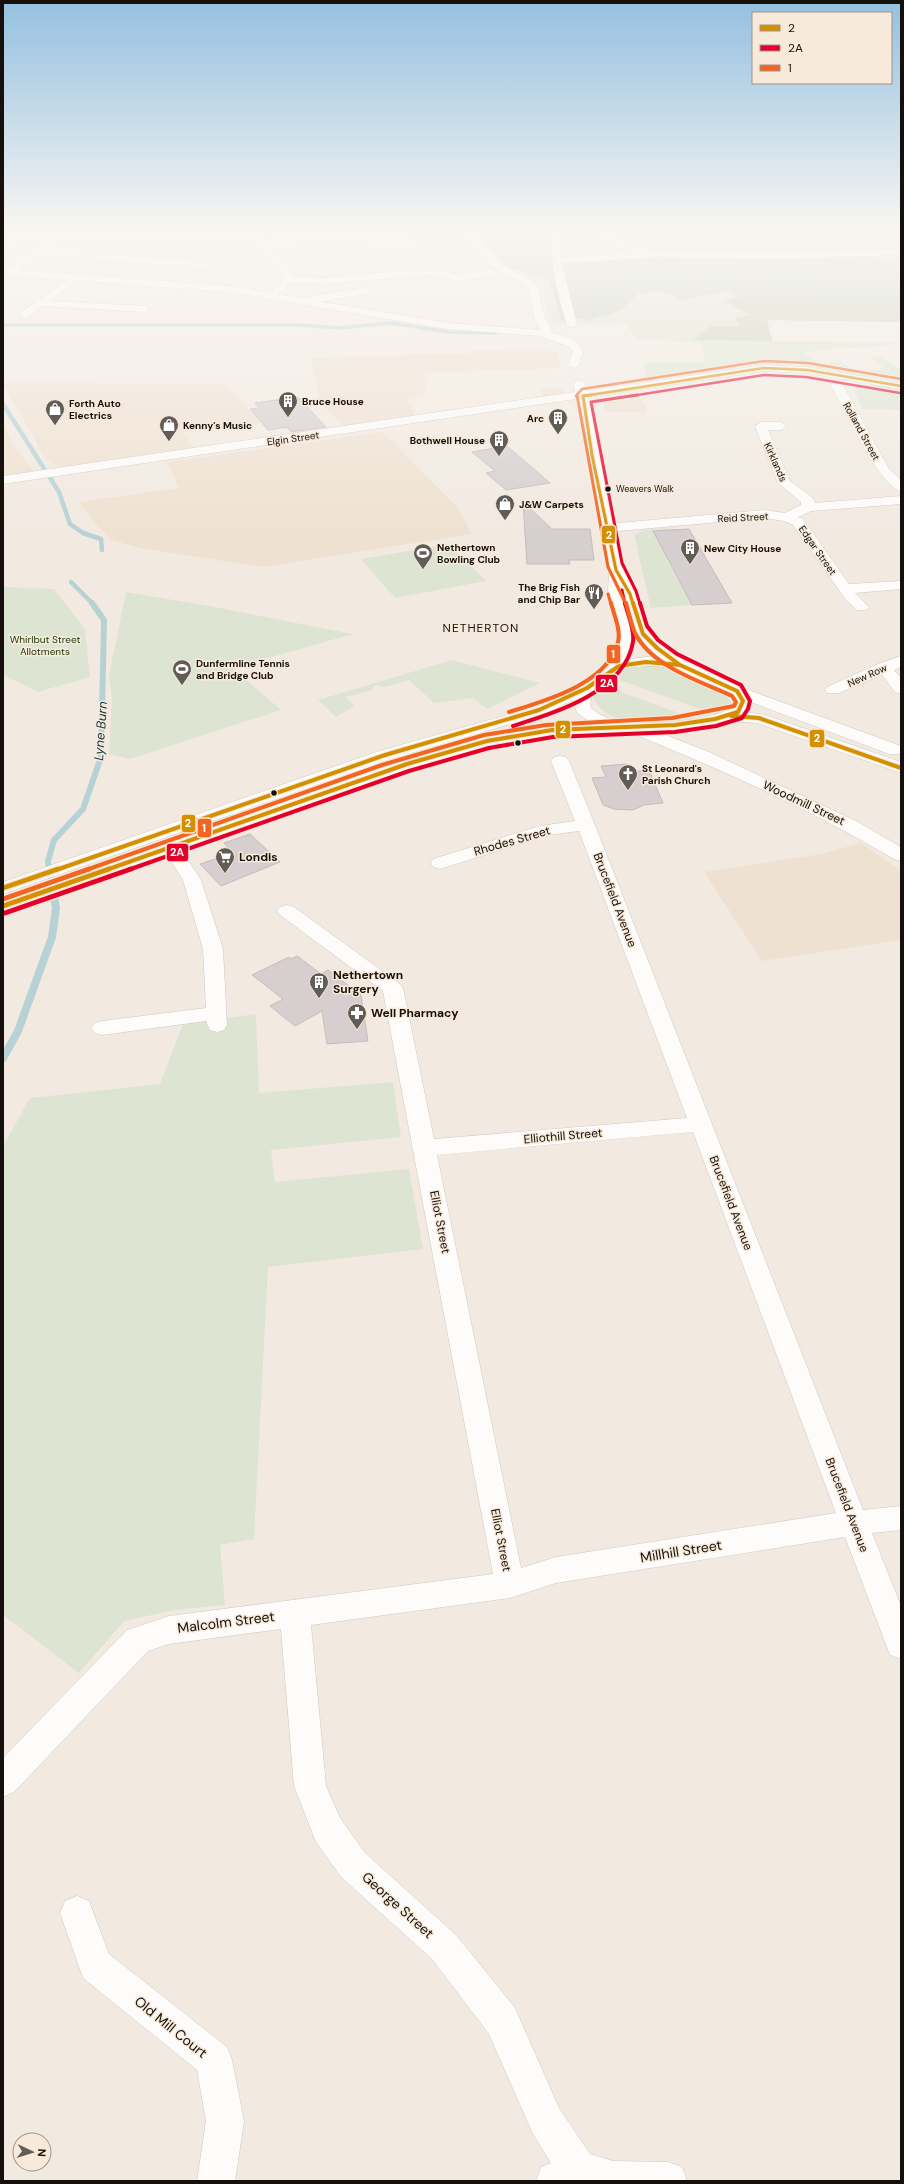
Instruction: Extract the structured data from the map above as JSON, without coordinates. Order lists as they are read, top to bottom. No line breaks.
{"streets":{"street":["Rolland Street","Elgin Street","Kirklands","Reid Street","Edgar Street","New Row","Woodmill Street","Rhodes Street","Brucefield Avenue","Elliothill Street","Elliot Street","Millhill Street","Malcolm Street","George Street","Old Mill Court"]},"crossings":[["Reid Street","Edgar Street"],["Rhodes Street","Brucefield Avenue"],["Brucefield Avenue","Elliothill Street"],["Brucefield Avenue","Millhill Street"],["Elliothill Street","Elliot Street"],["Elliot Street","Millhill Street"],["Elliot Street","Malcolm Street"],["Millhill Street","Malcolm Street"],["Malcolm Street","George Street"]],"districts":["NETHERTON"],"water":["Lyne Burn"],"parks":["Whirlbut Street Allotments"],"places":{"building":["Bruce House","Arc","Bothwell House","New City House","Nethertown Surgery"],"shop":["Forth Auto Electrics","Kenny's Music","J&W Carpets"],"other":["Weavers Walk"],"sports":["Nethertown Bowling Club","Dunfermline Tennis and Bridge Club"],"restaurant":["The Brig Fish and Chip Bar"],"church":["St Leonard's Parish Church"],"supermarket":["Londis"],"pharmacy":["Well Pharmacy"]},"lines":["transit line 1","transit line 2","transit line 2A"],"legend":["2","2A","1"],"north":"right"}
